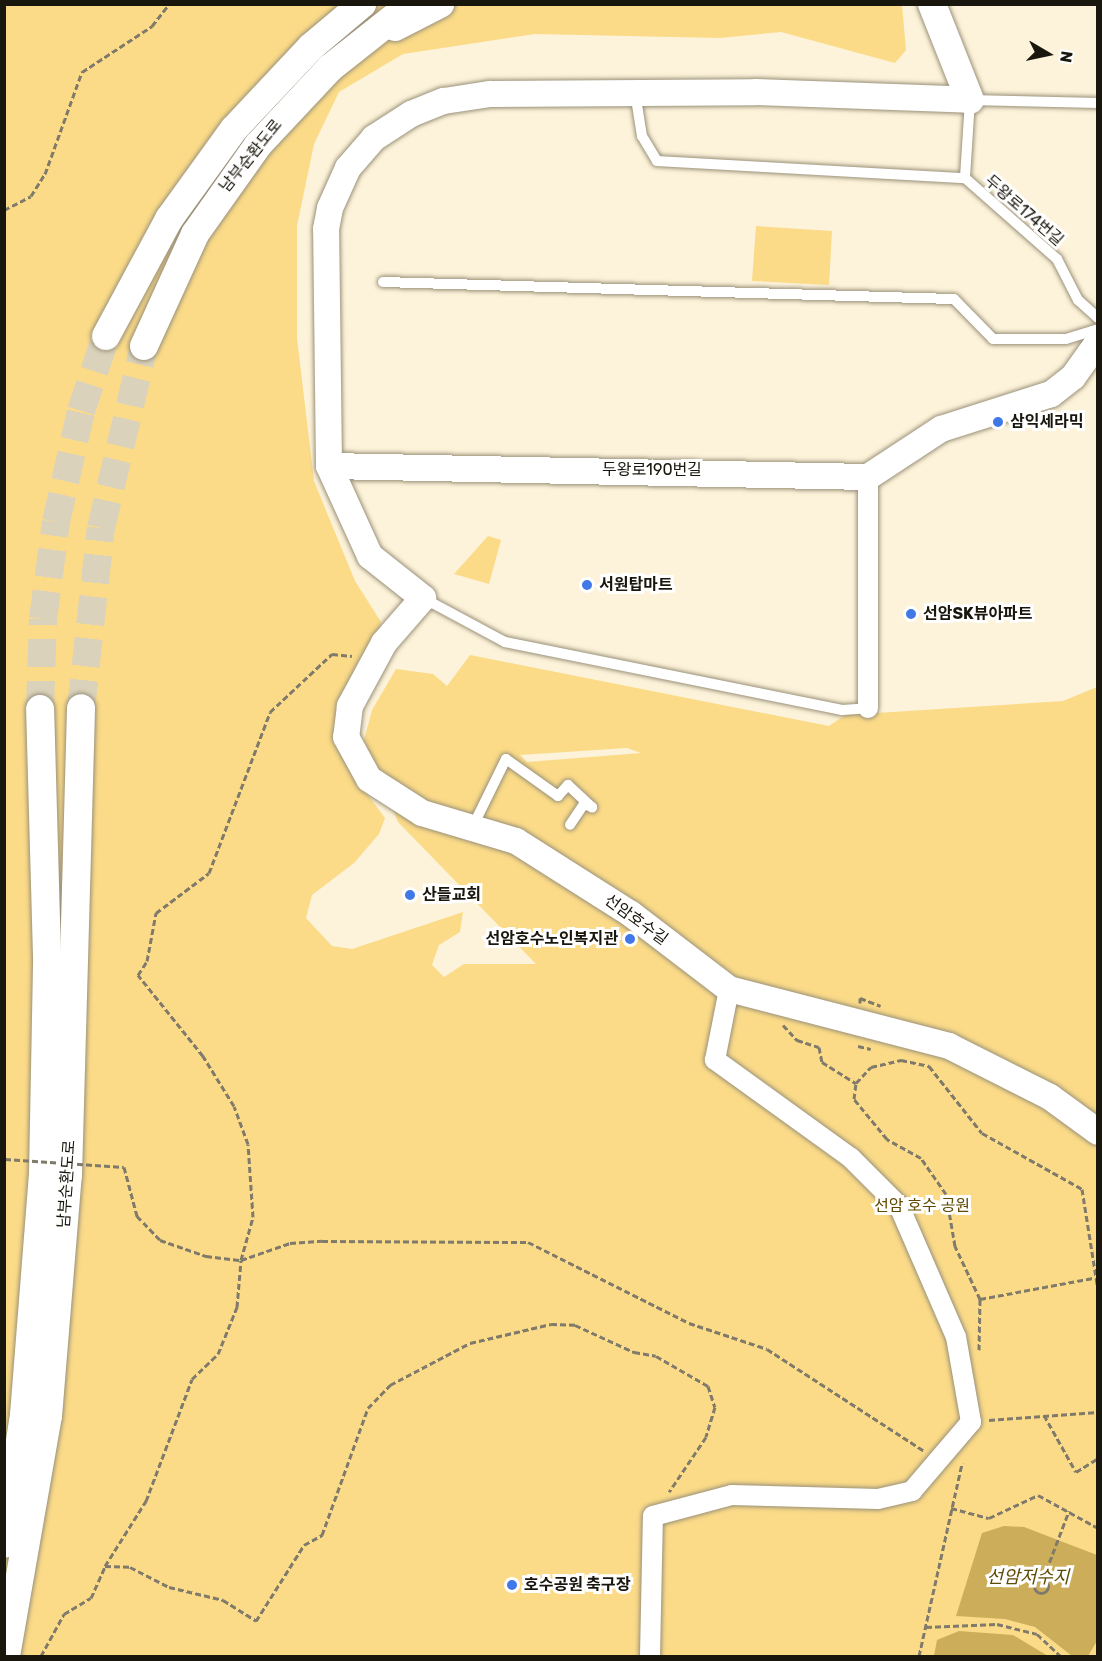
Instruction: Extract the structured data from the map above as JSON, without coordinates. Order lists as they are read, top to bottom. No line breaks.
{"streets":{"main road":["남부순환도로"],"street":["두왕로190번길","선암호수길"],"lane":["두왕로174번길"]},"water":["선암저수지"],"parks":["선암 호수 공원"],"places":["삼익세라믹","서원탑마트","선암SK뷰아파트","산들교회","선암호수노인복지관","호수공원 축구장"],"north":"right"}
